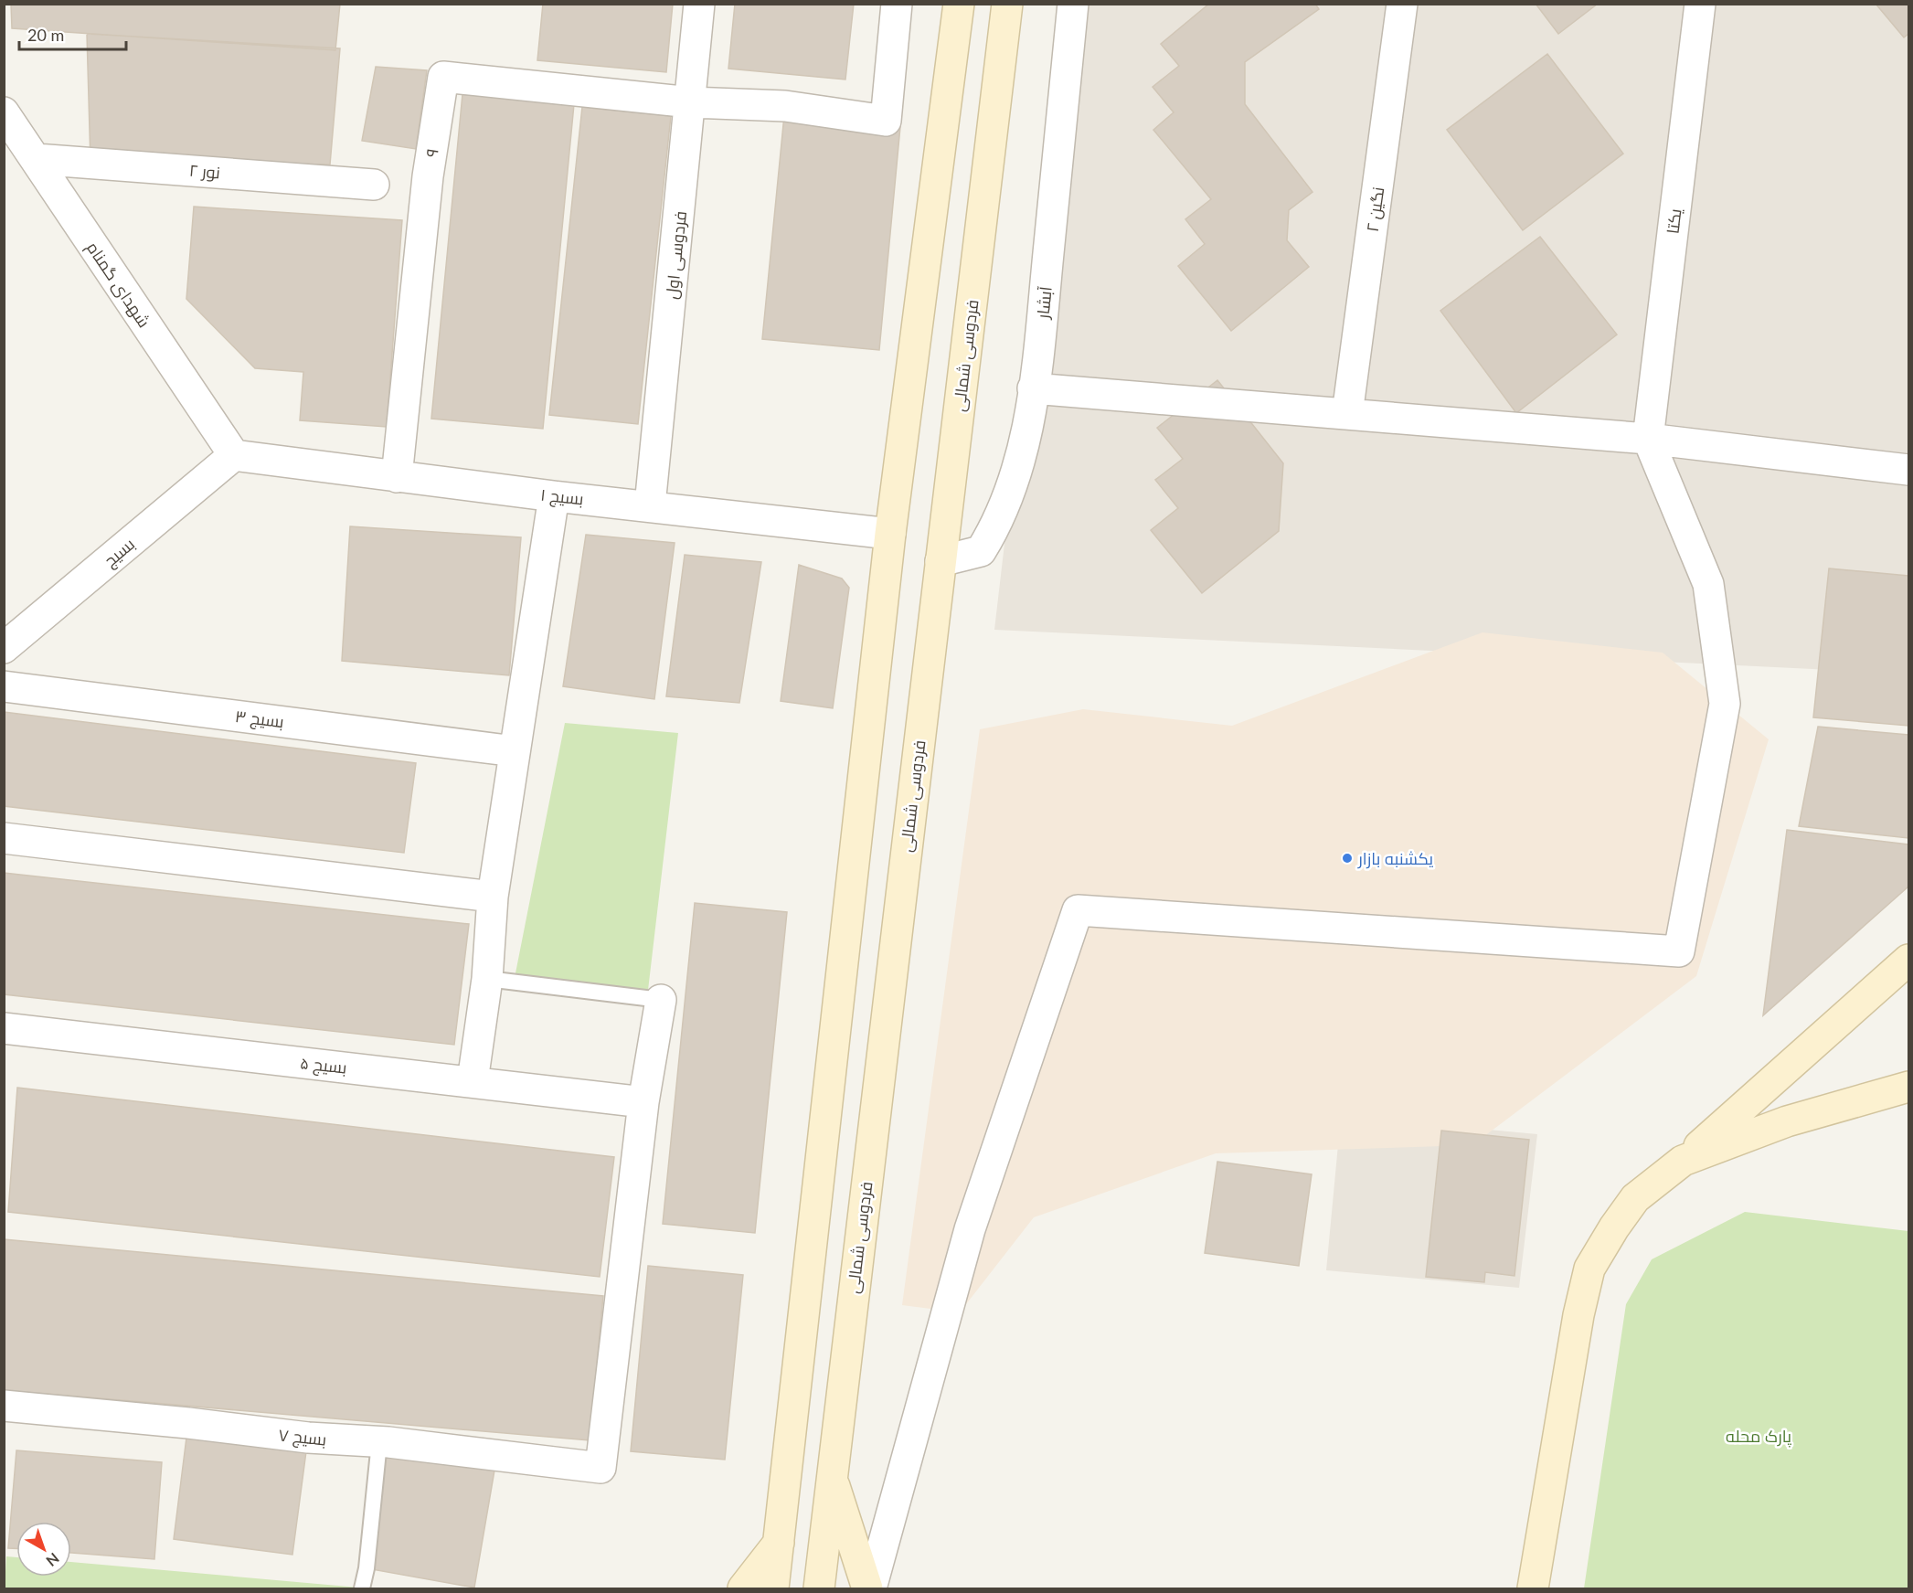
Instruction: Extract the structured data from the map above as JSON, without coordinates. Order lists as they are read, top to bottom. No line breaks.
{"streets":{"main road":["فردوسی شمالی"],"street":["۹","نور ۲","نگین ۲","یکتا","فردوسی اول","شهدای گمنام","آبشار","بسیج ۱","بسیج","بسیج ۳","بسیج ۵","بسیج ۷"]},"crossings":[["۹","فردوسی اول"],["۹","بسیج ۱"],["نور ۲","شهدای گمنام"],["فردوسی اول","بسیج ۱"],["شهدای گمنام","بسیج ۱"],["شهدای گمنام","بسیج"],["آبشار","فردوسی شمالی"],["بسیج ۱","بسیج"],["بسیج ۵","بسیج ۷"]],"parks":["پارک محله"],"places":["یکشنبه بازار"],"scale_bar":"20 m","north":"bottom right"}
